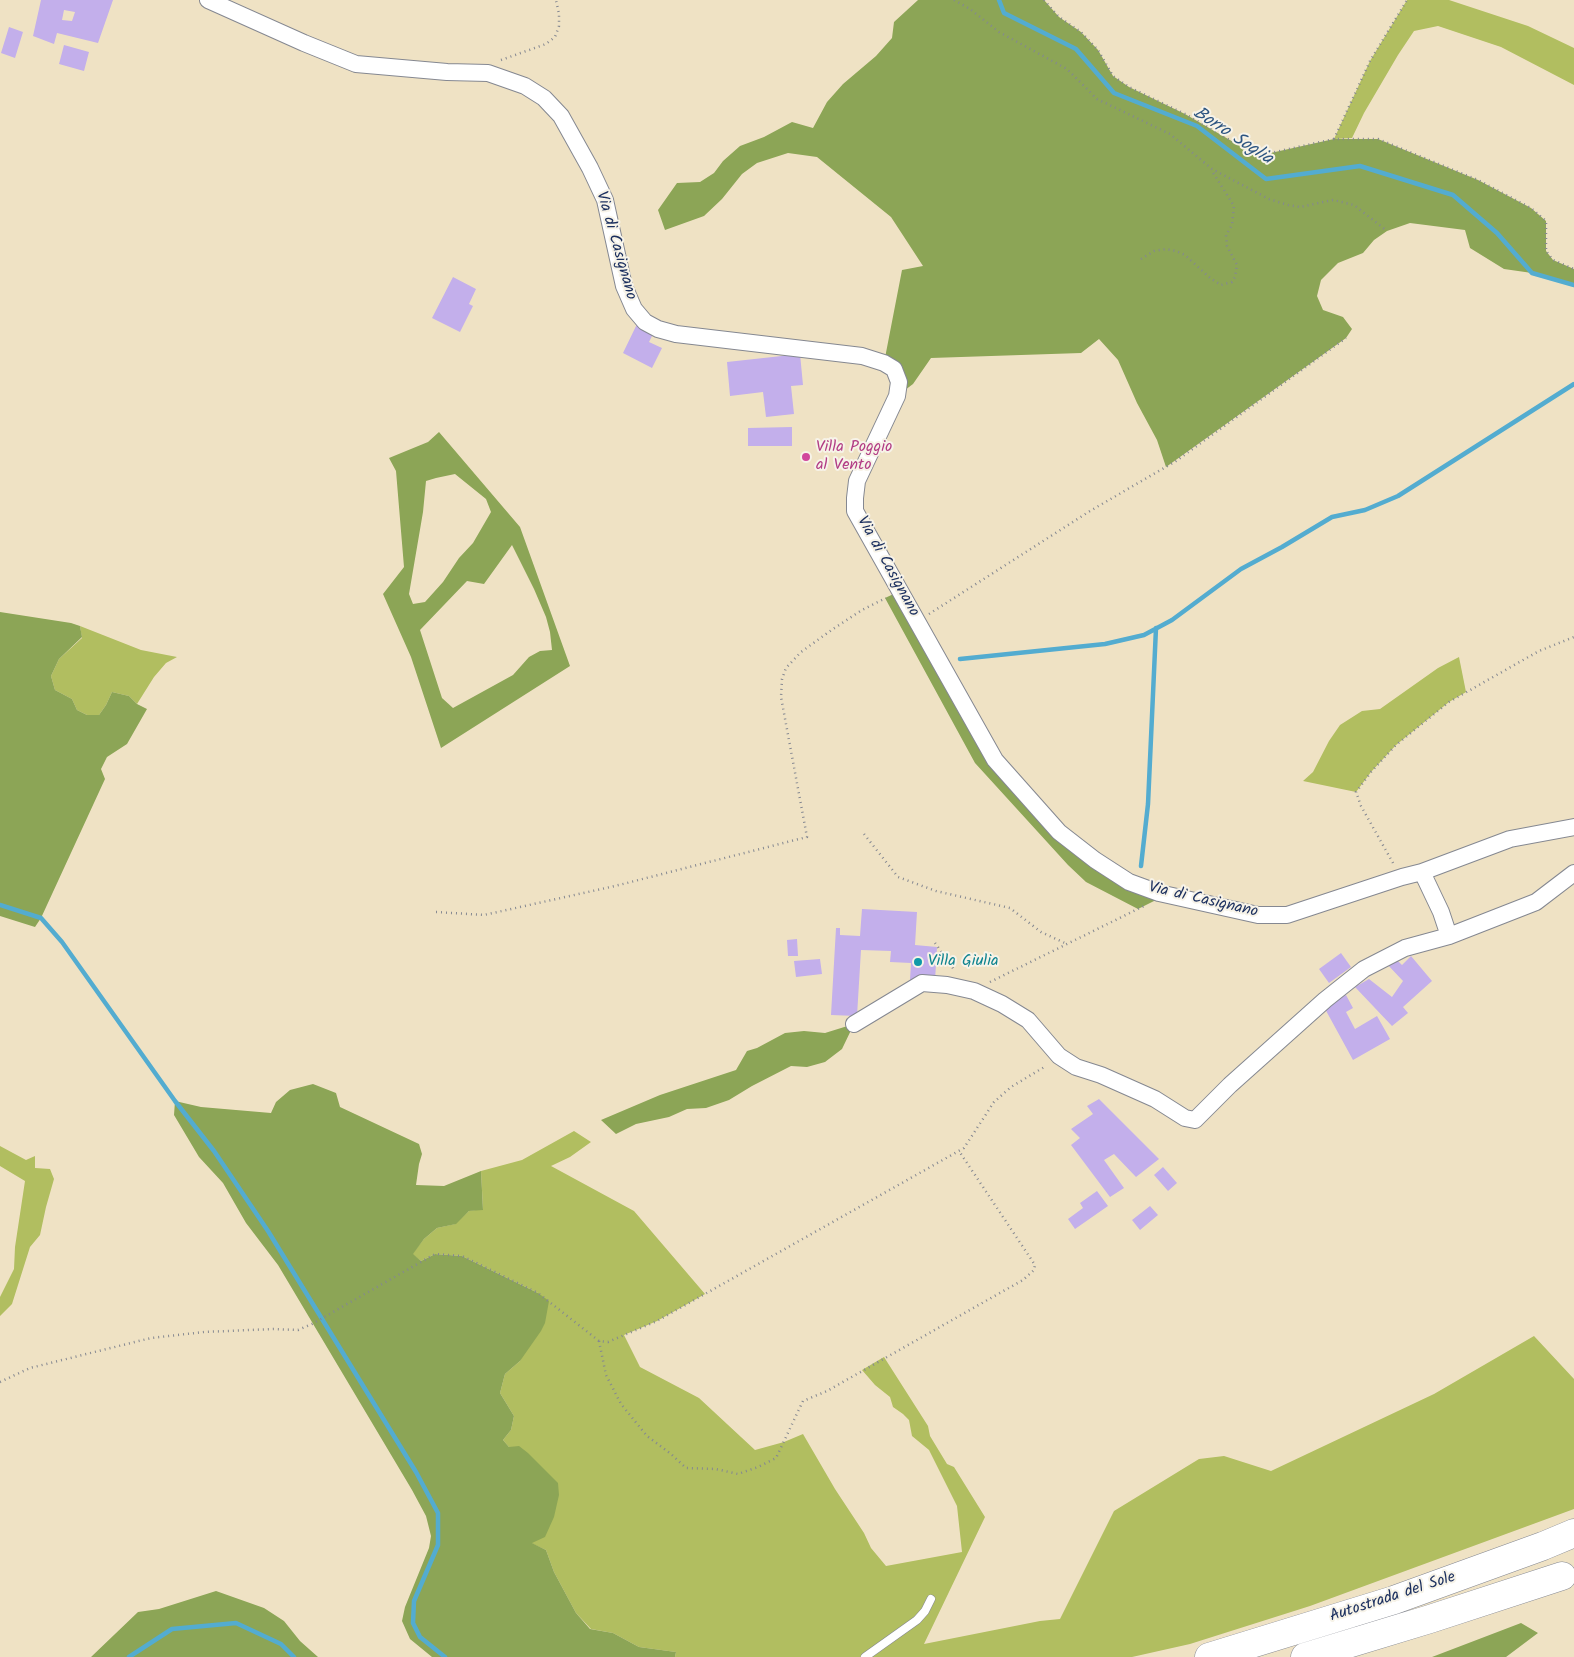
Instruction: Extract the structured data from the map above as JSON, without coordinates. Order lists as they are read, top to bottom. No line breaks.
{"streets":{"highway":["Autostrada del Sole"],"street":["Via di Casignano"]},"water":["Borro Soglia"],"places":["Villa Poggio al Vento","Villa Giulia"]}
